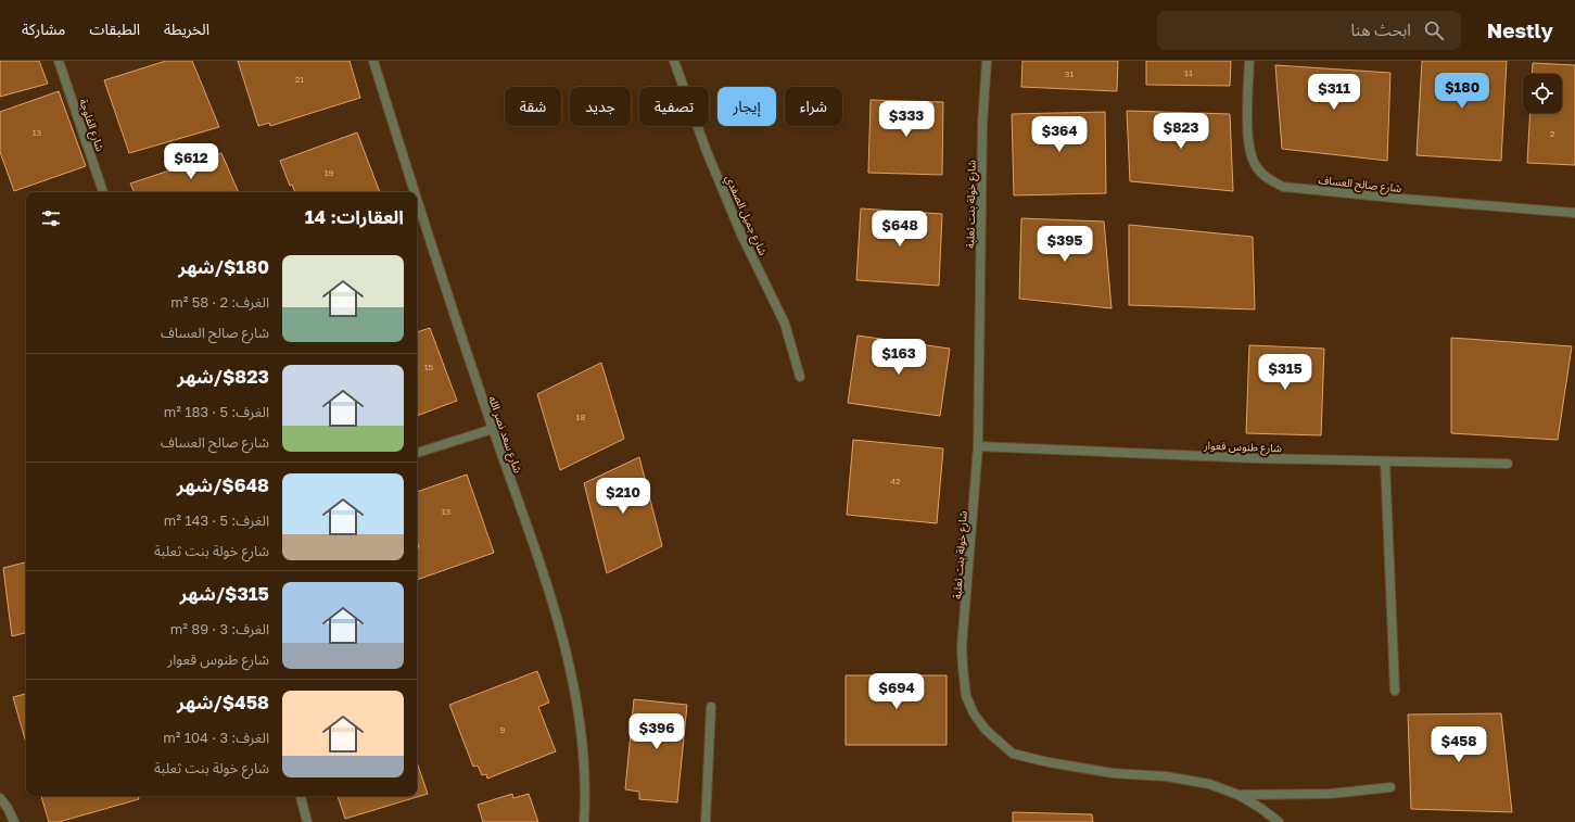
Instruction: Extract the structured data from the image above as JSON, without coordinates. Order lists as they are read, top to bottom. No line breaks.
{"streets":{"street":["شارع الفلوجة","شارع صالح العساف","شارع خولة بنت ثعلبة","شارع جميل الصفدي","شارع سعد نصر الله","شارع طنوس قعوار"]},"crossings":[["شارع خولة بنت ثعلبة","شارع طنوس قعوار"]],"house_numbers":["11","31","21","13","2","19","15","18","42","13","9"],"page":{"header":"Nestly","search":"ابحث هنا","nav":["الخريطة","الطبقات","مشاركة"],"price":["$180","$311","$333","$823","$364","$612","$648","$395","$163","$315","$210","$694","$396","$458"],"chip":["شراء","إيجار","تصفية","جديد","شقة"],"heading":"العقارات: 14","list":[{"name":"$180/شهر","note":"الغرف: 2 · 58 m² · شارع صالح العساف"},{"name":"$823/شهر","note":"الغرف: 5 · 183 m² · شارع صالح العساف"},{"name":"$648/شهر","note":"الغرف: 5 · 143 m² · شارع خولة بنت ثعلبة"},{"name":"$315/شهر","note":"الغرف: 3 · 89 m² · شارع طنوس قعوار"},{"name":"$458/شهر","note":"الغرف: 3 · 104 m² · شارع خولة بنت ثعلبة"}]}}
